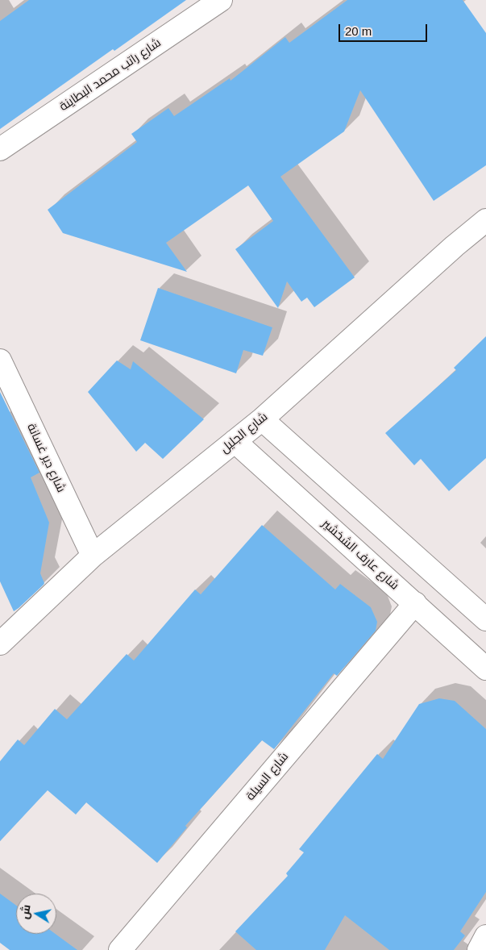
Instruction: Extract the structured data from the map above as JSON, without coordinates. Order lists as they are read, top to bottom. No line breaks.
{"streets":{"street":["شارع راتب محمد البطاينة","شارع الجليل","شارع دير غسانة","شارع عارف الشخشير","شارع السيلة"]},"crossings":[["شارع الجليل","شارع دير غسانة"],["شارع الجليل","شارع عارف الشخشير"],["شارع عارف الشخشير","شارع السيلة"]],"scale_bar":"20 m","north":"left"}
